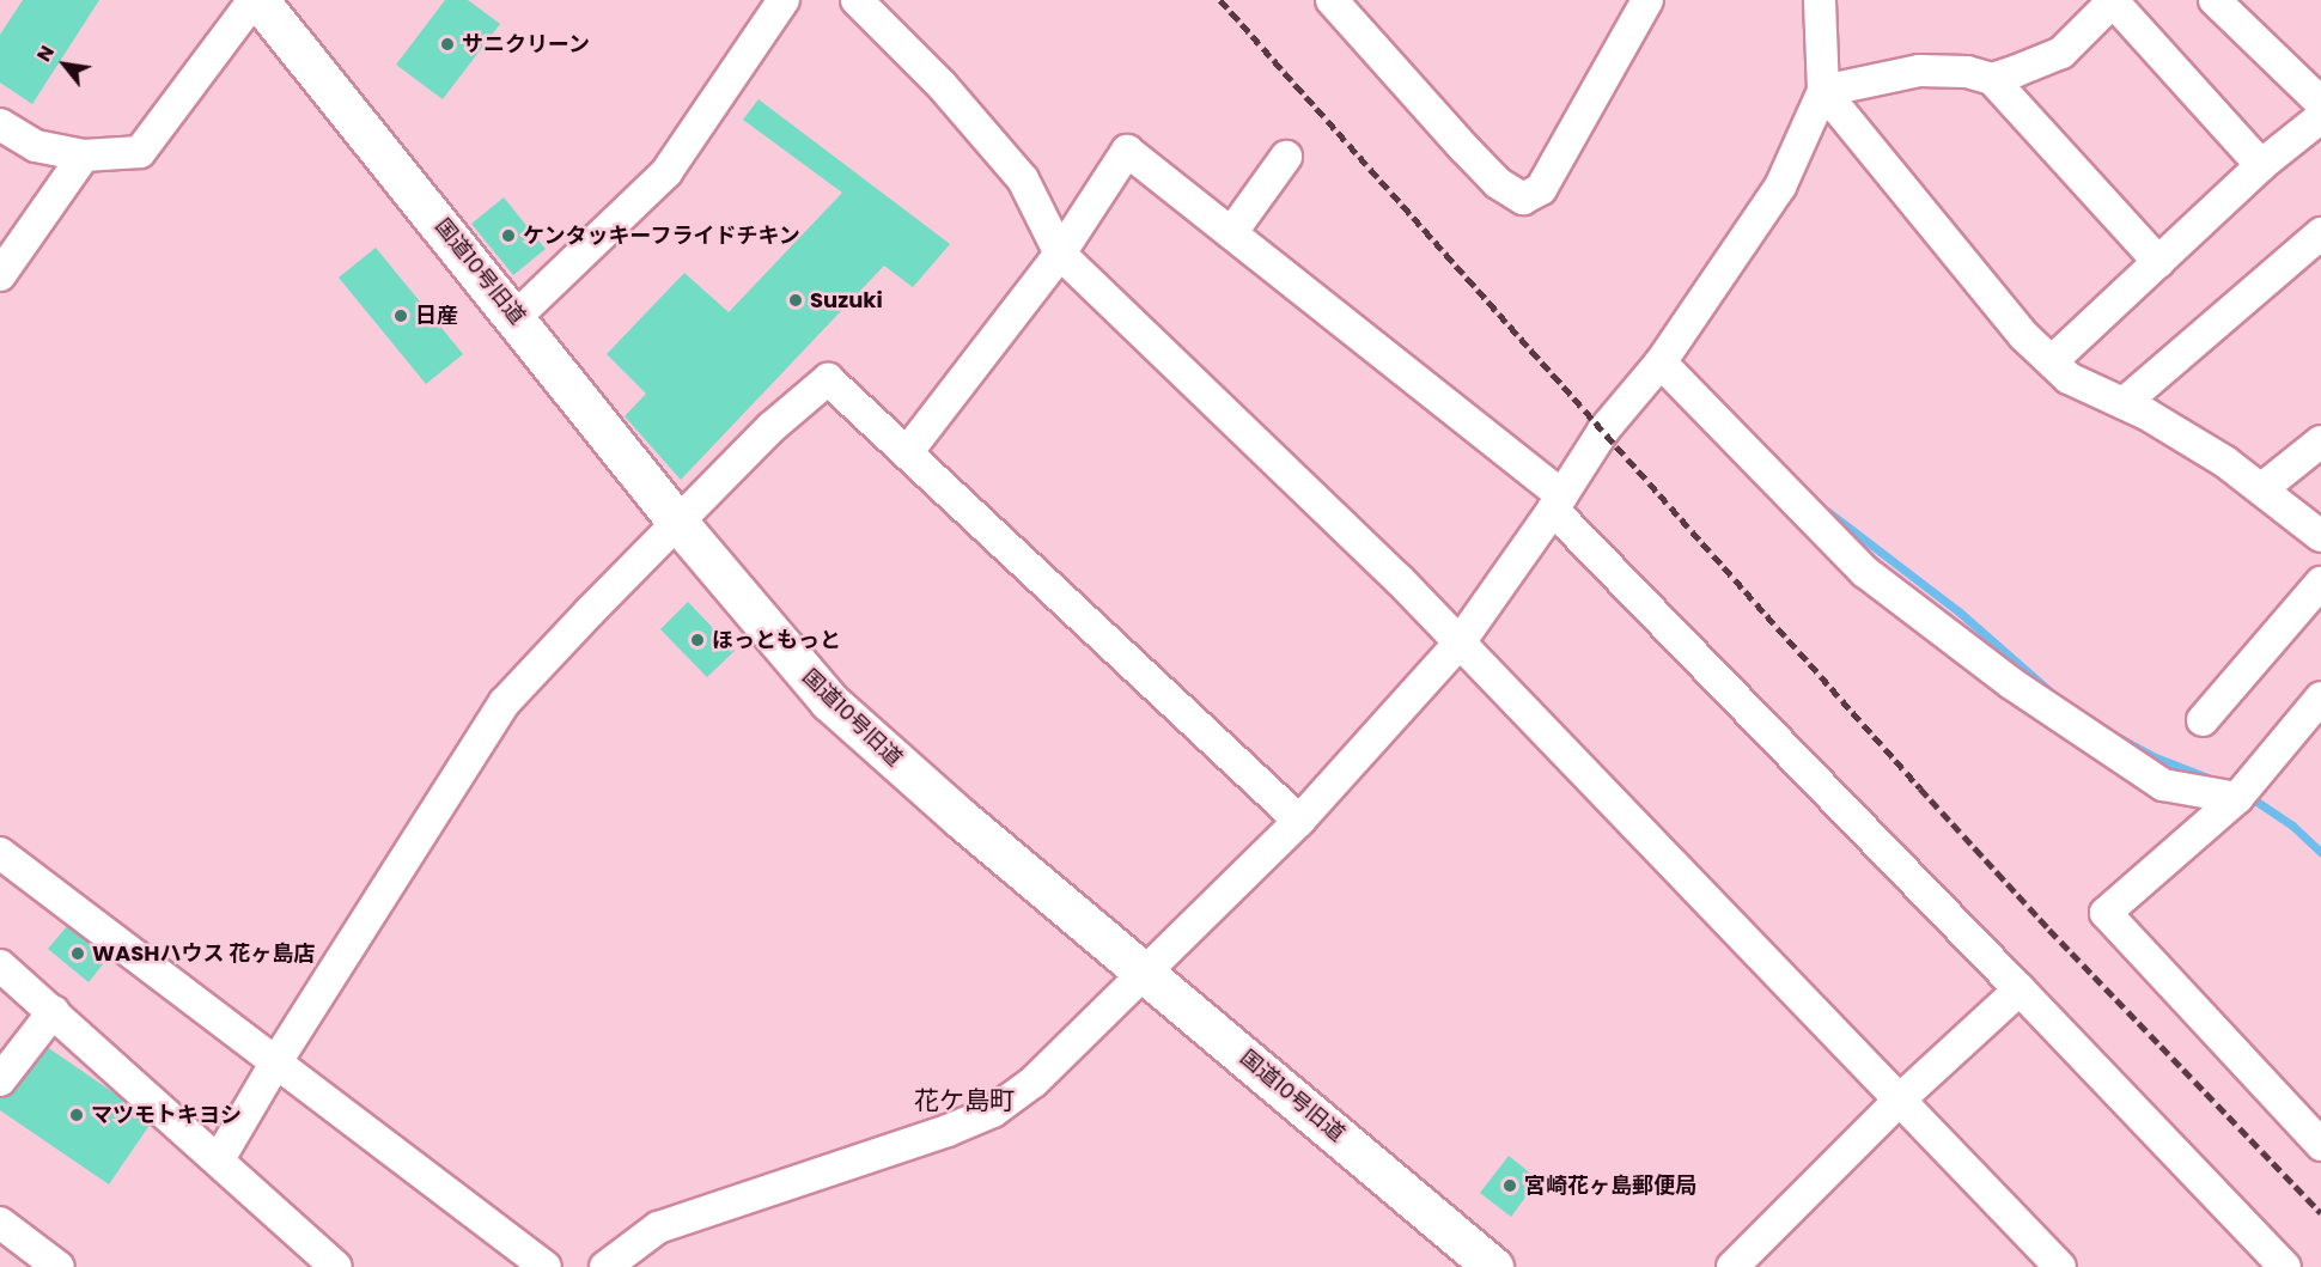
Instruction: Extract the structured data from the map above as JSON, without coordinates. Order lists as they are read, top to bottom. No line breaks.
{"streets":{"street":["国道10号旧道"]},"districts":["花ケ島町"],"places":["サニクリーン","ケンタッキーフライドチキン","Suzuki","日産","ほっともっと","WASHハウス 花ヶ島店","マツモトキヨシ","宮崎花ヶ島郵便局"],"north":"top left"}
